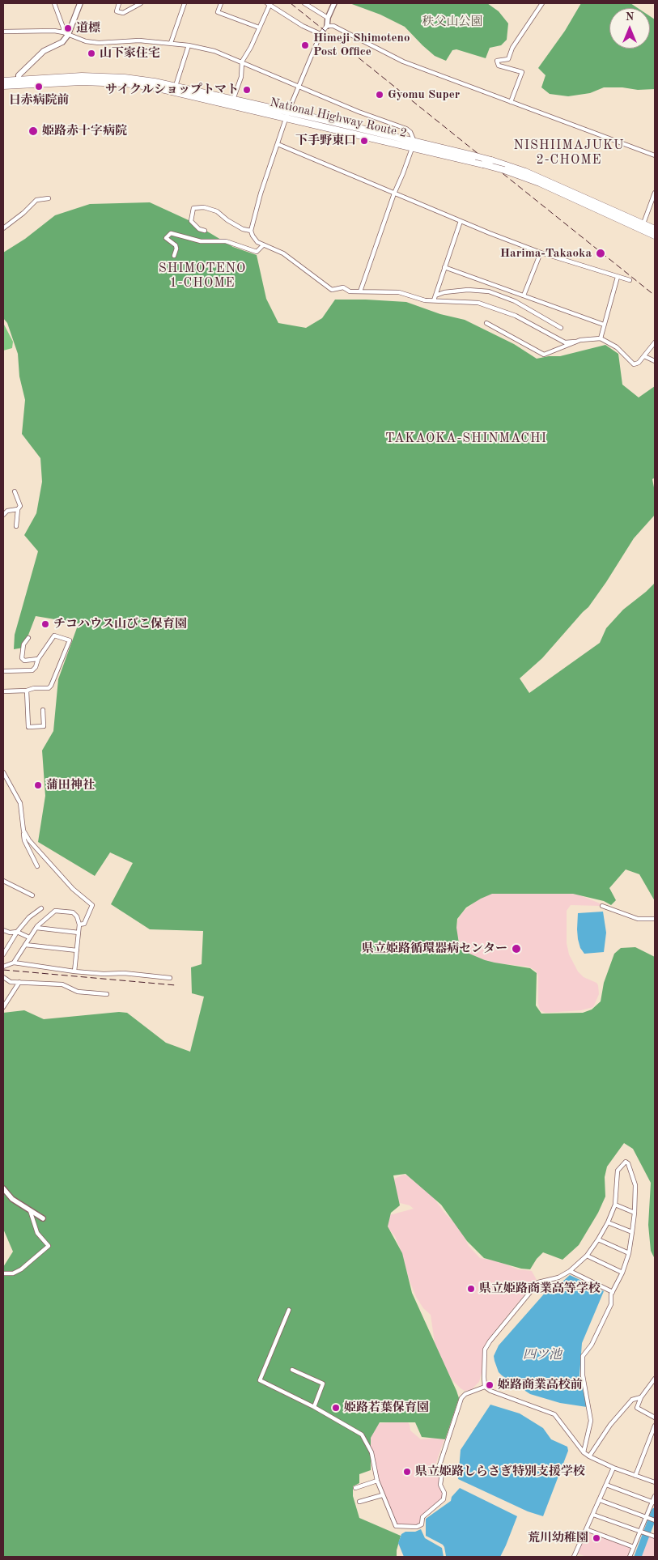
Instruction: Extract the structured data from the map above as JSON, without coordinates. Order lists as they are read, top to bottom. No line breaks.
{"streets":{"highway":["National Highway Route 2"]},"districts":["NISHIIMAJUKU 2-CHOME","SHIMOTENO 1-CHOME","TAKAOKA-SHINMACHI"],"water":["四ツ池"],"parks":["秩父山公園"],"places":["道標","Himeji Shimoteno Post Office","山下家住宅","日赤病院前","サイクルショップトマト","Gyomu Super","姫路赤十字病院","下手野東口","Harima-Takaoka","チコハウス山びこ保育園","蒲田神社","県立姫路循環器病センター","県立姫路商業高等学校","姫路商業高校前","姫路若葉保育園","県立姫路しらさぎ特別支援学校","荒川幼稚園"],"north":"top"}
